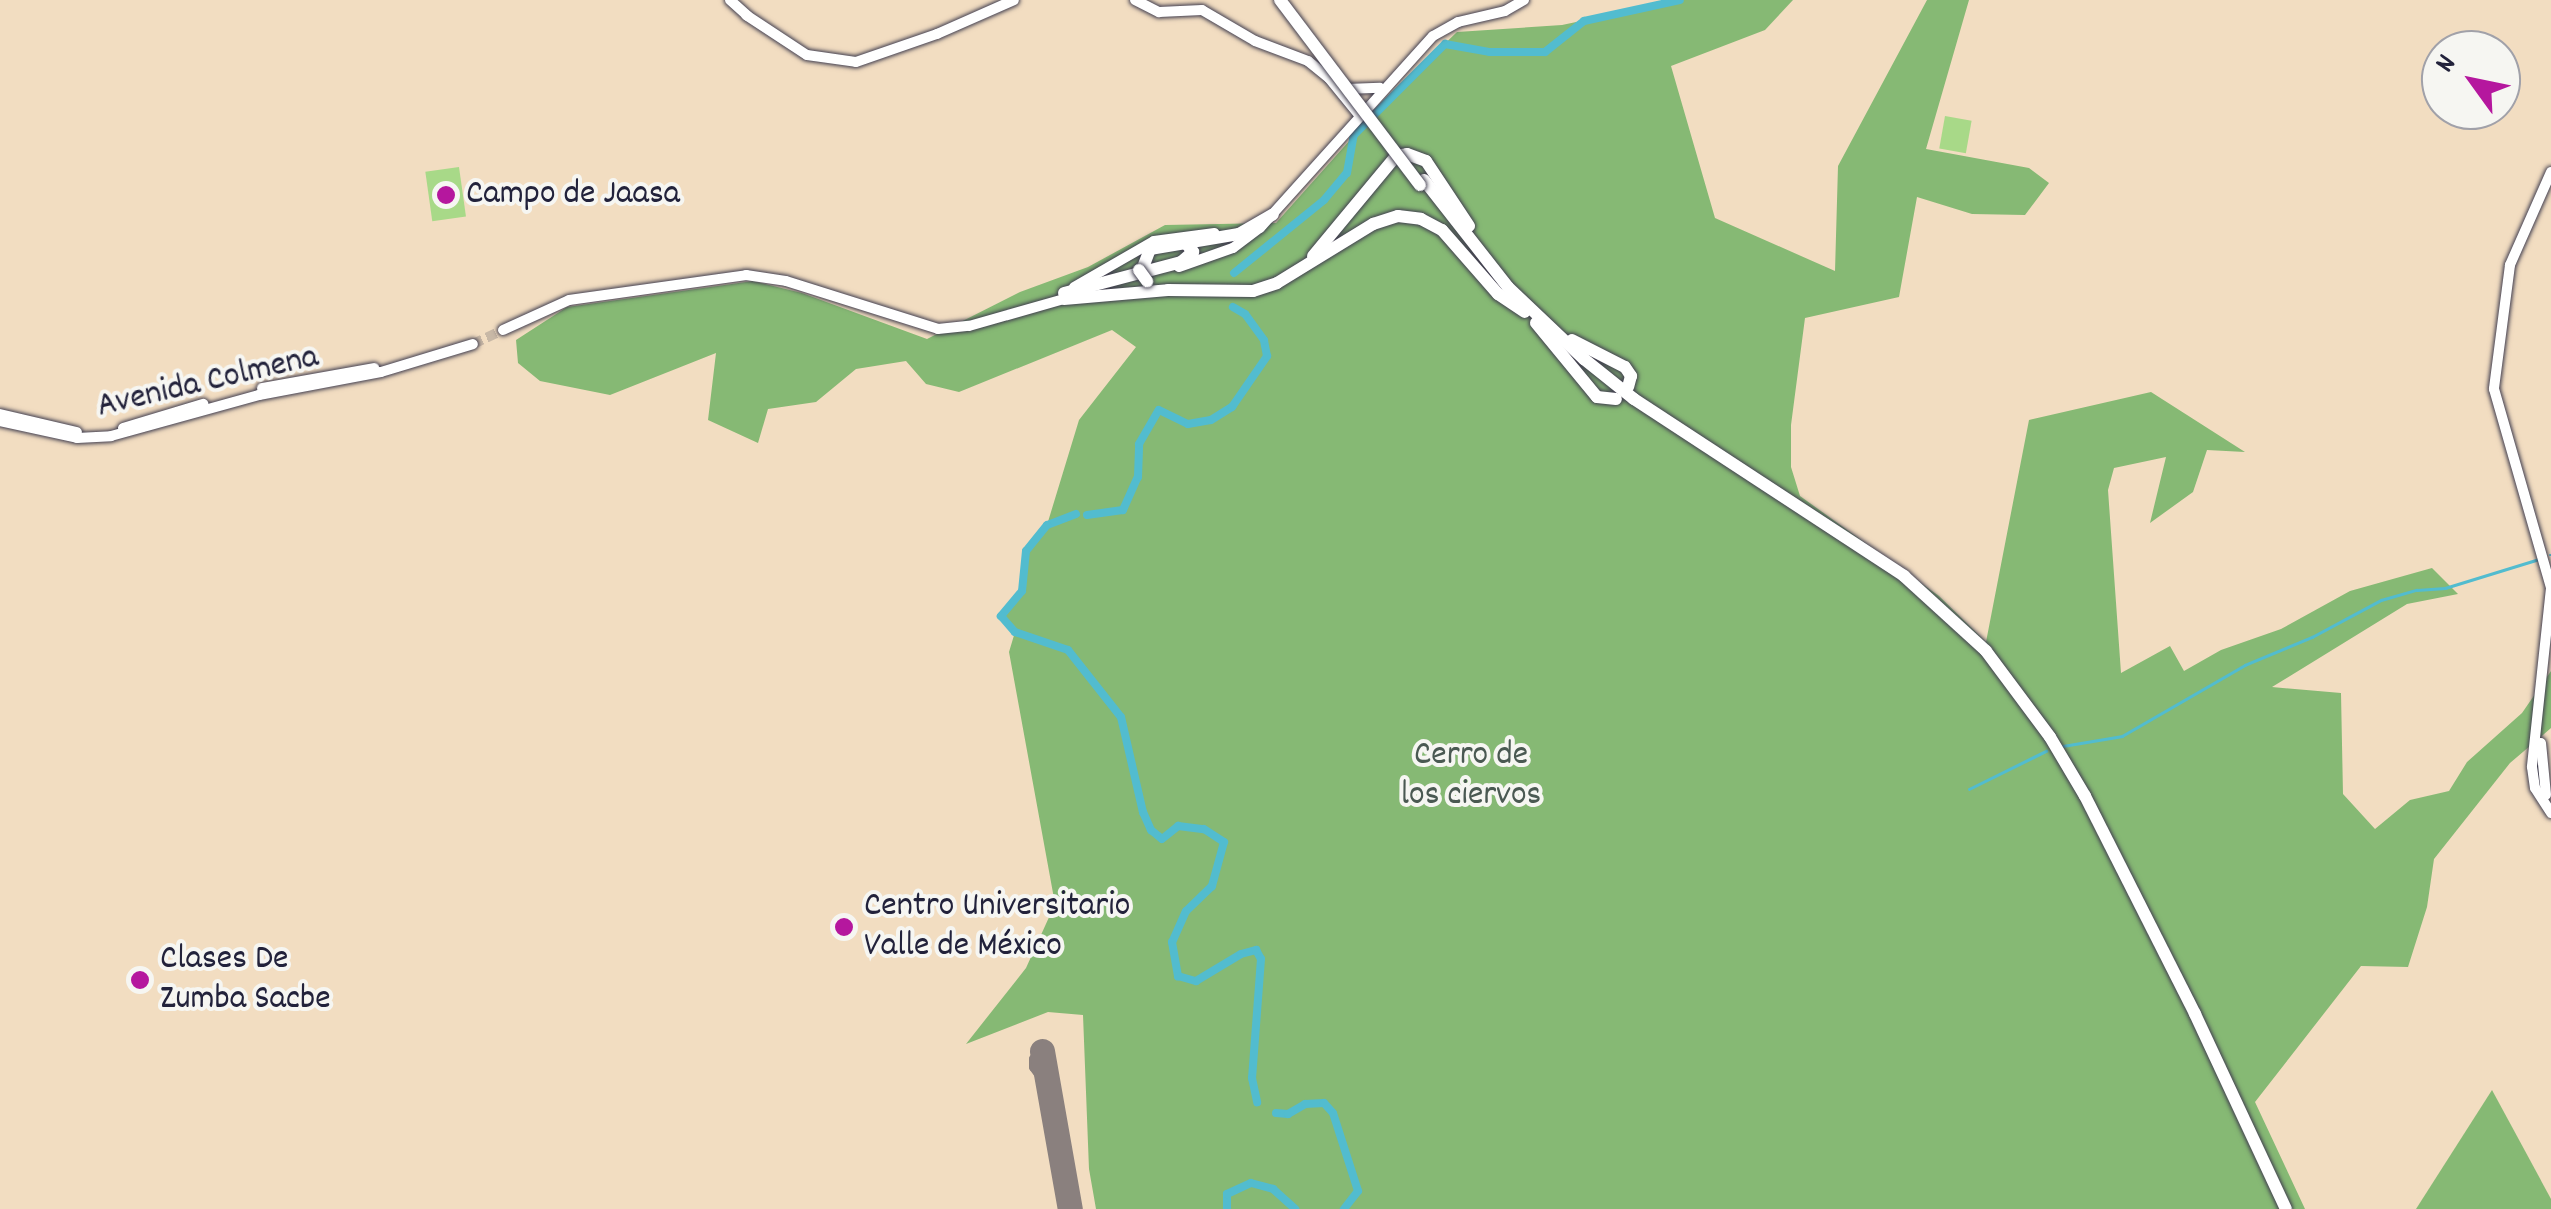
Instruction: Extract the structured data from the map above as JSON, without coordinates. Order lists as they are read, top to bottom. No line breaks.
{"streets":{"main road":["Avenida Colmena"]},"parks":["Cerro de los ciervos"],"places":["Campo de Jaasa","Centro Universitario Valle de México","Clases De Zumba Sacbe"],"north":"top left"}
